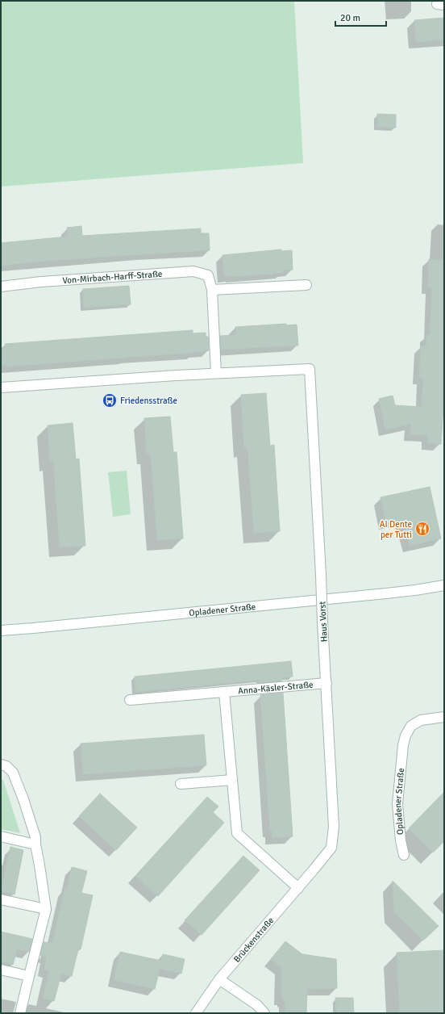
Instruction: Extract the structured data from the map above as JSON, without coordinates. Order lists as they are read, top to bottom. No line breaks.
{"streets":{"street":["Von-Mirbach-Harff-Straße","Opladener Straße","Haus Vorst","Anna-Käsler-Straße","Brückenstraße"]},"crossings":[["Von-Mirbach-Harff-Straße","Haus Vorst"],["Haus Vorst","Anna-Käsler-Straße"],["Haus Vorst","Brückenstraße"],["Anna-Käsler-Straße","Brückenstraße"]],"places":{"bus stop":["Friedensstraße"],"restaurant":["AI Dente per Tutti"]},"scale_bar":"20 m"}
